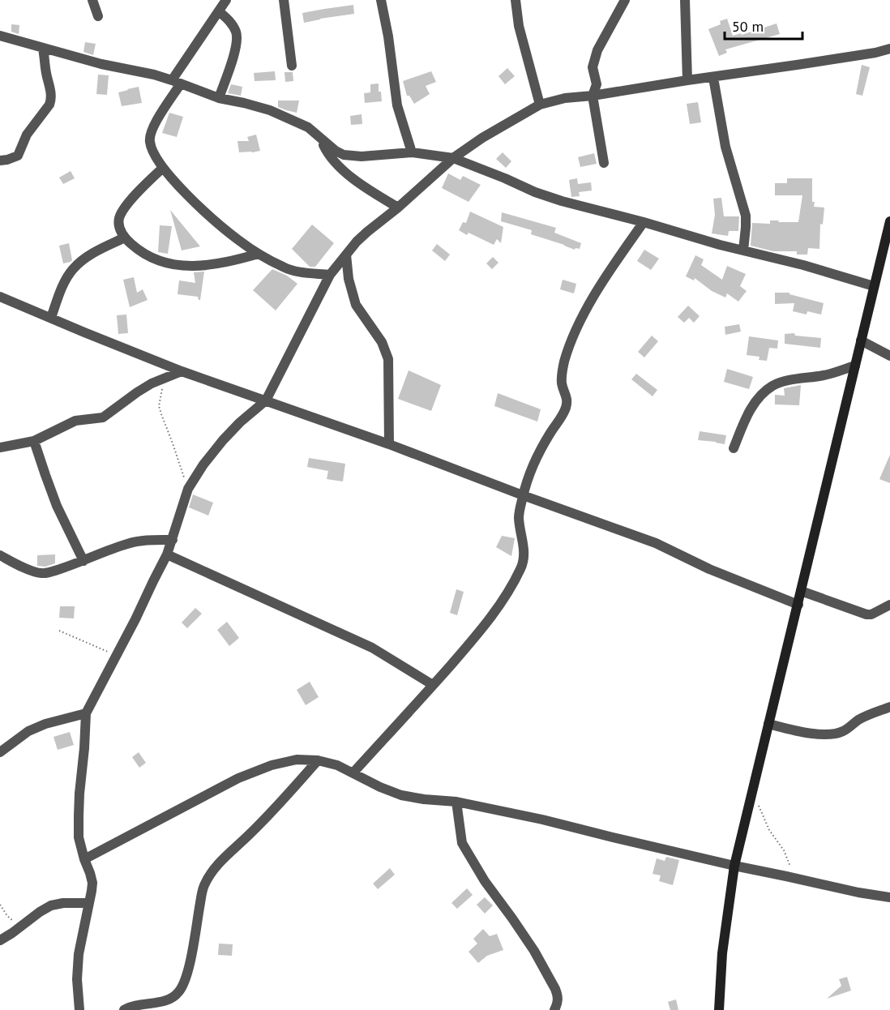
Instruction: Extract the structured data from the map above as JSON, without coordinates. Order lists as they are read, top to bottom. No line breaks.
{"scale_bar":"50 m"}
